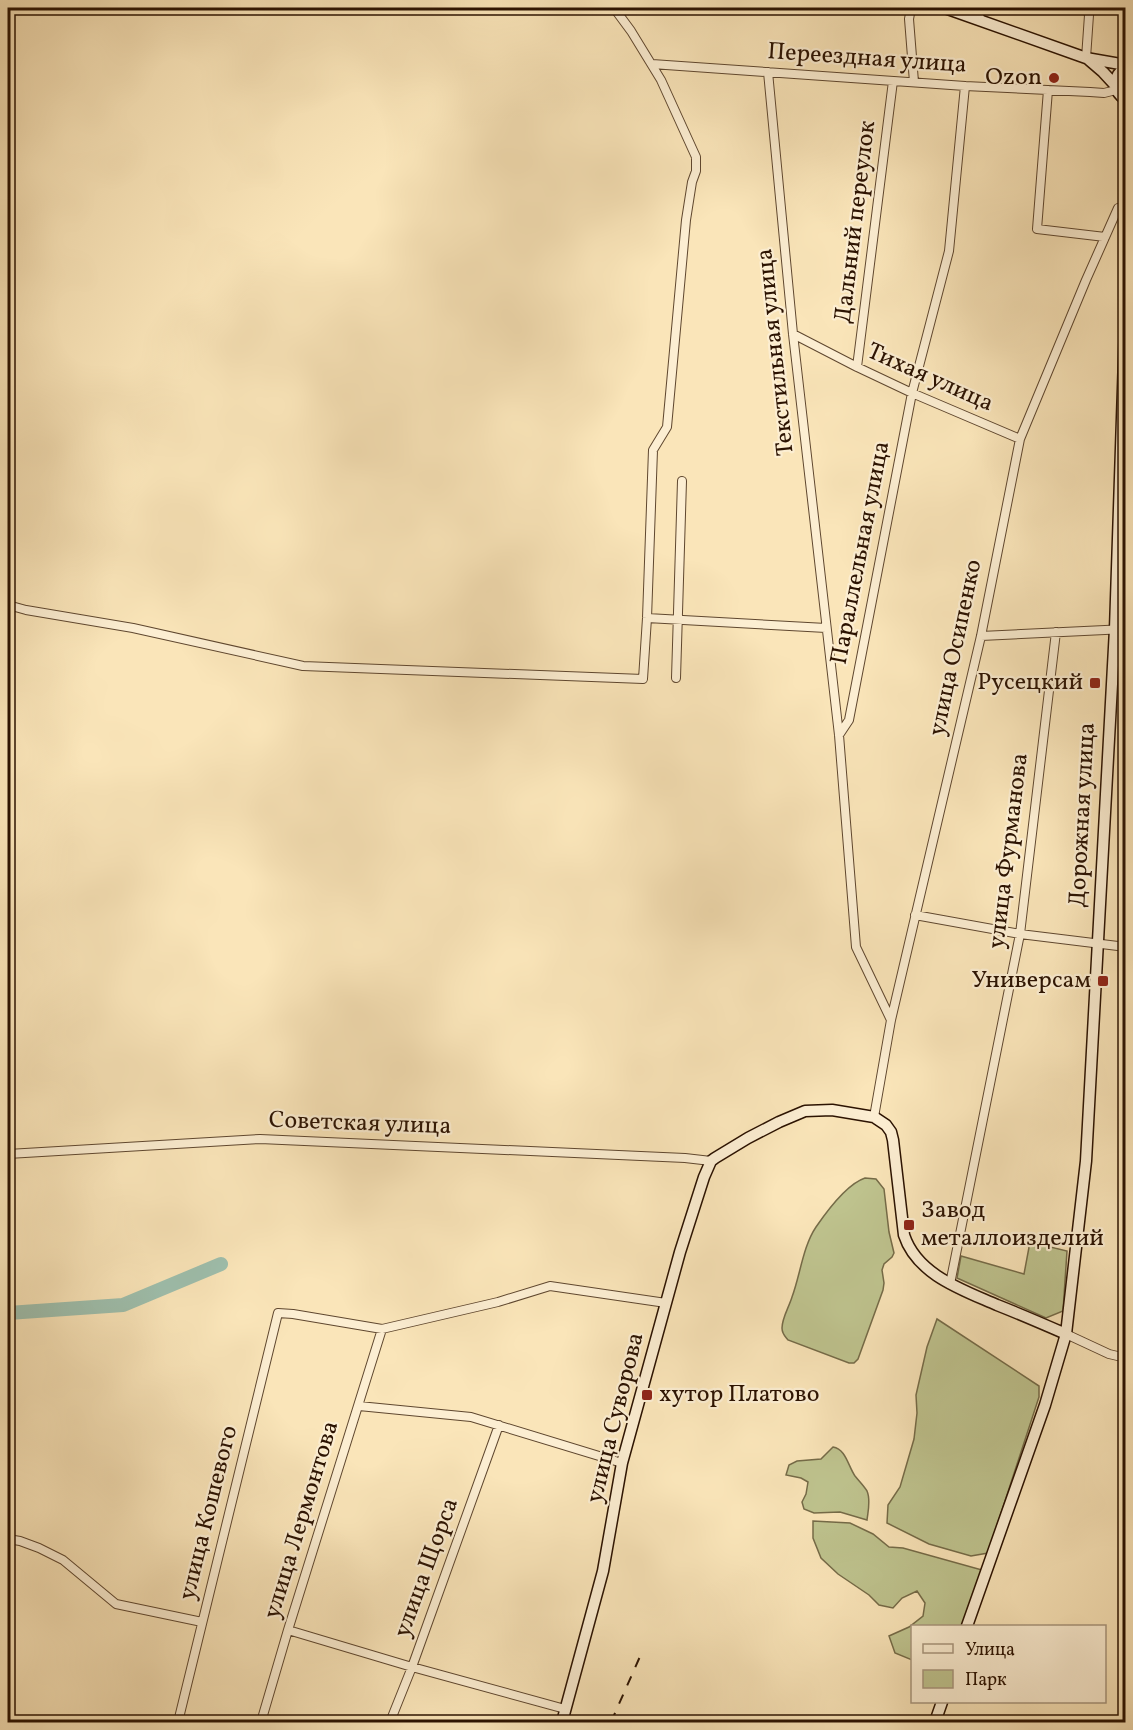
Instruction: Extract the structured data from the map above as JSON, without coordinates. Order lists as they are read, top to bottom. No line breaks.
{"streets":{"main road":["Дорожная улица","улица Суворова"],"street":["Переездная улица","Дальний переулок","Текстильная улица","Тихая улица","Параллельная улица","улица Осипенко","улица Фурманова","Советская улица","улица Кошевого","улица Лермонтова","улица Щорса"]},"crossings":[["Переездная улица","Дальний переулок"],["Переездная улица","Текстильная улица"],["Переездная улица","Параллельная улица"],["Дальний переулок","Тихая улица"],["Текстильная улица","Тихая улица"],["Текстильная улица","Параллельная улица"],["Тихая улица","Параллельная улица"],["Тихая улица","улица Осипенко"],["Параллельная улица","улица Осипенко"],["Советская улица","улица Суворова"],["улица Кошевого","улица Лермонтова"]],"places":{"other":["Ozon"],"transit":["Русецкий","Универсам","Завод металлоизделий","хутор Платово"]},"legend":["Улица","Парк"]}
